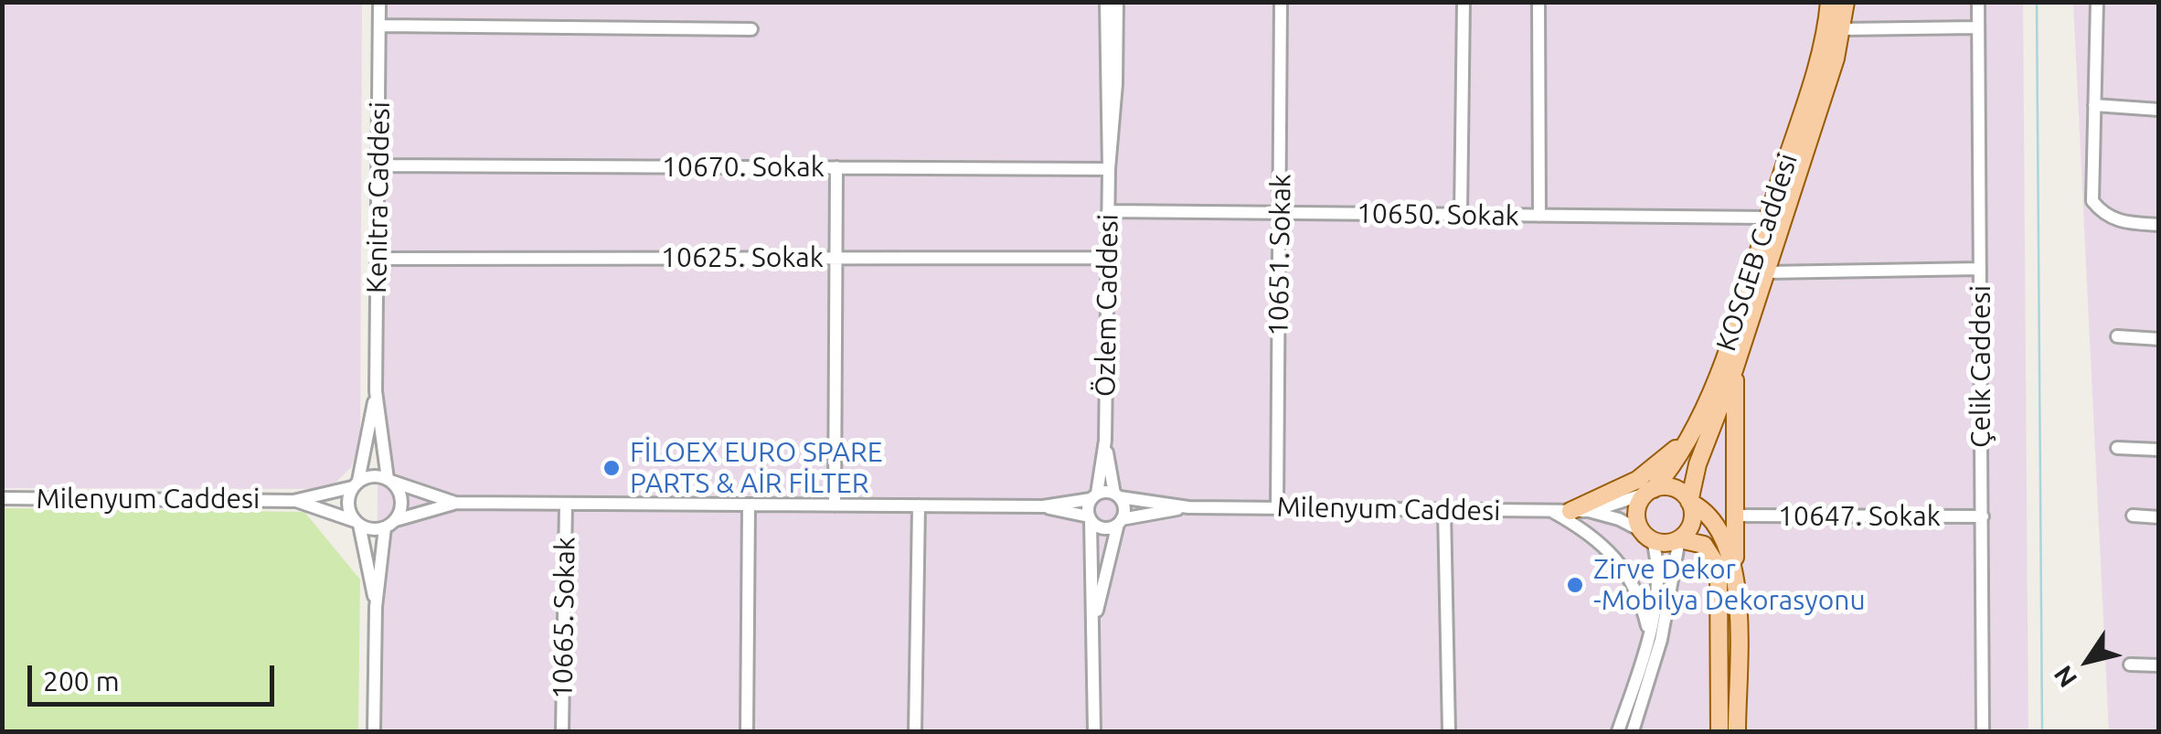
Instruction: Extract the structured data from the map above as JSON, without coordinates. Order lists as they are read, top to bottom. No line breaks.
{"streets":{"main road":["KOSGEB Caddesi"],"street":["10670. Sokak","Kenitra Caddesi","10650. Sokak","10651. Sokak","10625. Sokak","Özlem Caddesi","Çelik Caddesi","Milenyum Caddesi","10647. Sokak","10665. Sokak"]},"crossings":[["10670. Sokak","Kenitra Caddesi"],["10670. Sokak","Özlem Caddesi"],["Kenitra Caddesi","10625. Sokak"],["10650. Sokak","KOSGEB Caddesi"],["10650. Sokak","10651. Sokak"],["10650. Sokak","Özlem Caddesi"],["KOSGEB Caddesi","Milenyum Caddesi"],["KOSGEB Caddesi","10647. Sokak"],["10651. Sokak","Milenyum Caddesi"],["10625. Sokak","Özlem Caddesi"],["Çelik Caddesi","10647. Sokak"]],"places":["FİLOEX EURO SPARE PARTS & AİR FİLTER","Zirve Dekor -Mobilya Dekorasyonu"],"scale_bar":"200 m","north":"bottom left"}
